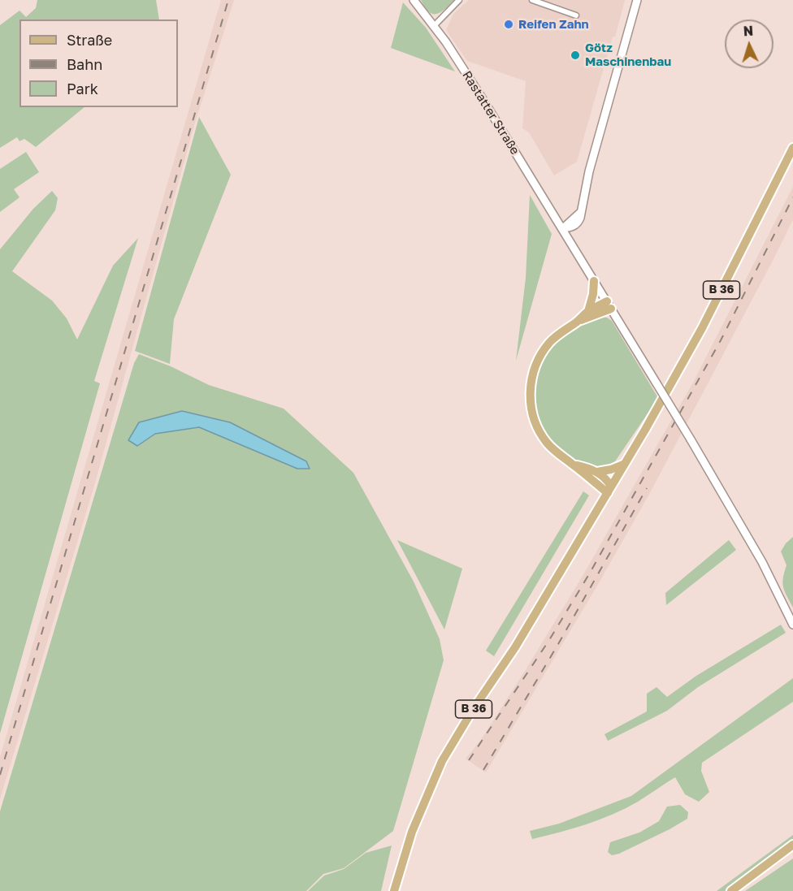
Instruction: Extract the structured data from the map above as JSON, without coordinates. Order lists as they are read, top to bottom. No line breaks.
{"streets":{"main road":["B 36"],"street":["Rastatter Straße"]},"places":["Reifen Zahn","Götz Maschinenbau"],"legend":["Straße","Bahn","Park"],"north":"top"}
